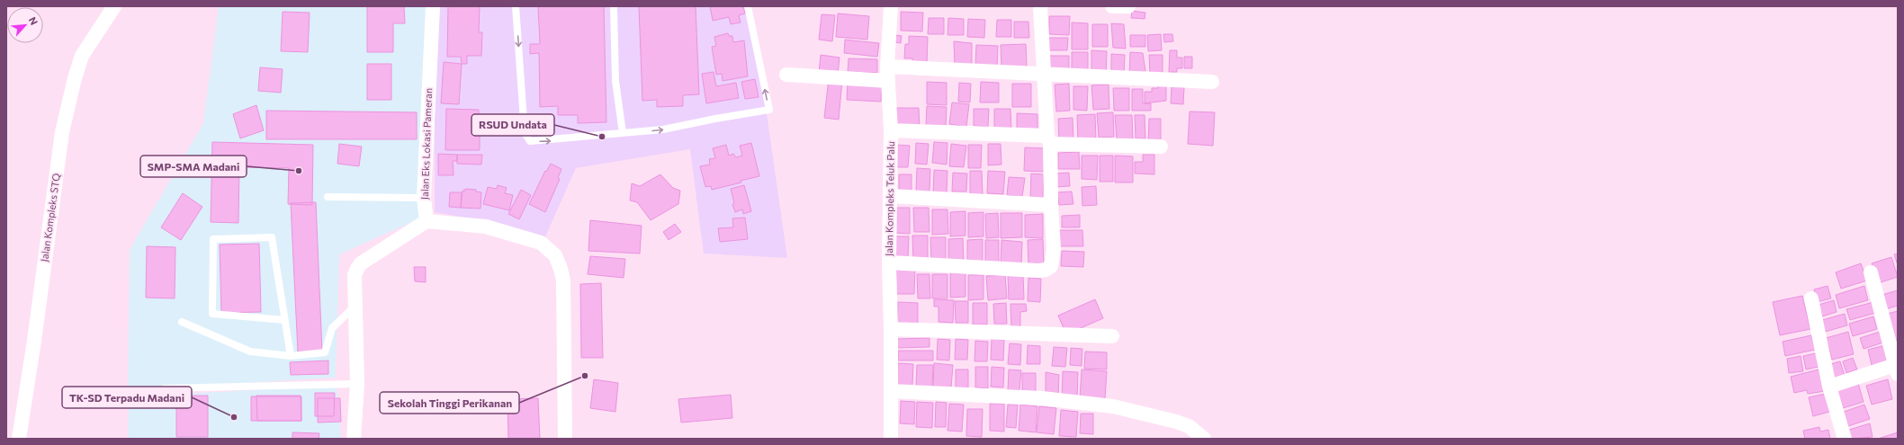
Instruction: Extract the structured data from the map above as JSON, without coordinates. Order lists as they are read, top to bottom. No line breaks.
{"streets":{"street":["Jalan Eks Lokasi Pameran","Jalan Kompleks Teluk Palu","Jalan Kompleks STQ"]},"places":["RSUD Undata","SMP-SMA Madani","Sekolah Tinggi Perikanan","TK-SD Terpadu Madani"],"north":"top right"}
